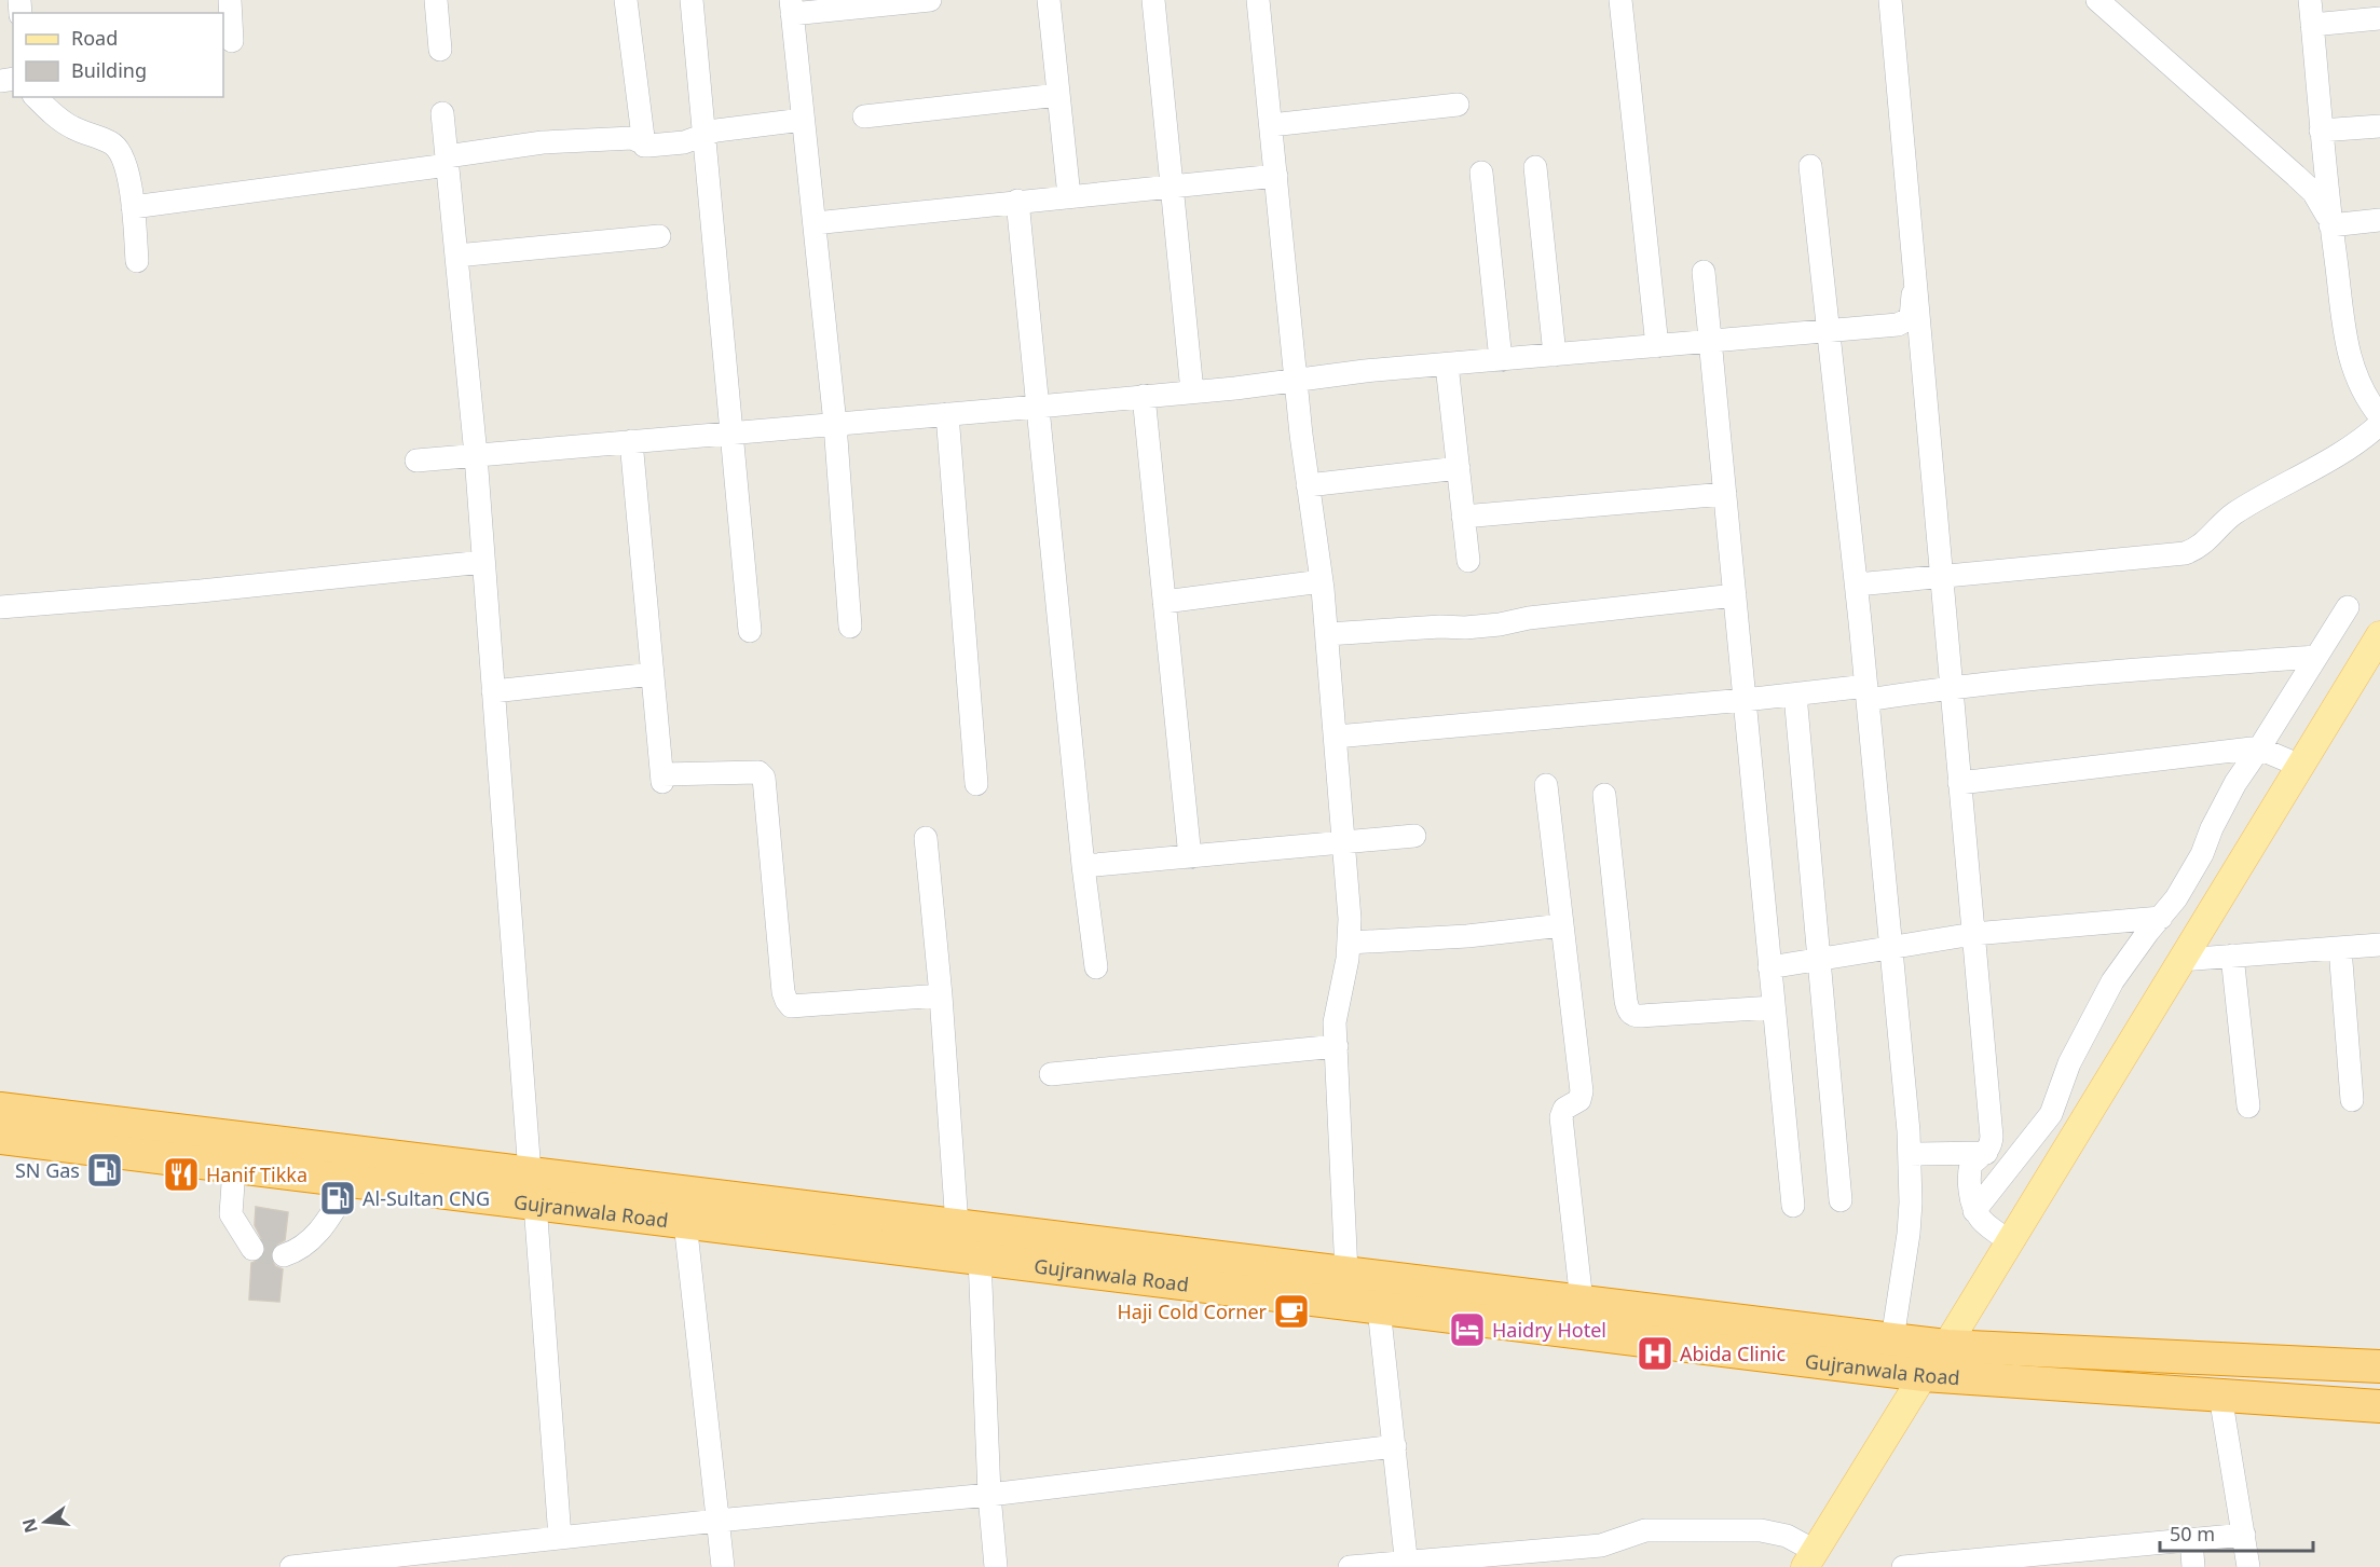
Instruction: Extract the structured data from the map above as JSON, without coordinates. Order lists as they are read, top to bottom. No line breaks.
{"streets":{"highway":["Gujranwala Road"]},"places":{"fuel station":["SN Gas","Al-Sultan CNG"],"restaurant":["Hanif Tikka"],"cafe":["Haji Cold Corner"],"hotel":["Haidry Hotel"],"hospital":["Abida Clinic"]},"legend":["Road","Building"],"scale_bar":"50 m","north":"left"}
